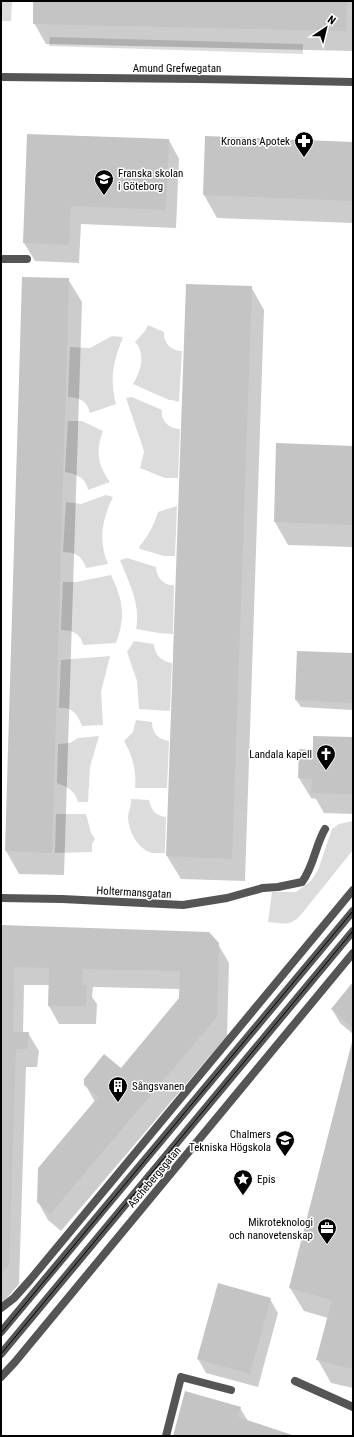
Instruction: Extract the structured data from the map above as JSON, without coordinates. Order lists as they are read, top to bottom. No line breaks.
{"streets":{"street":["Amund Grefwegatan","Holtermansgatan","Aschebergsgatan"]},"places":{"pharmacy":["Kronans Apotek"],"school or university":["Franska skolan i Göteborg","Chalmers Tekniska Högskola"],"church":["Landala kapell"],"building":["Sångsvanen"],"place":["Epis"],"office":["Mikroteknologi och nanovetenskap"]},"north":"top right"}
